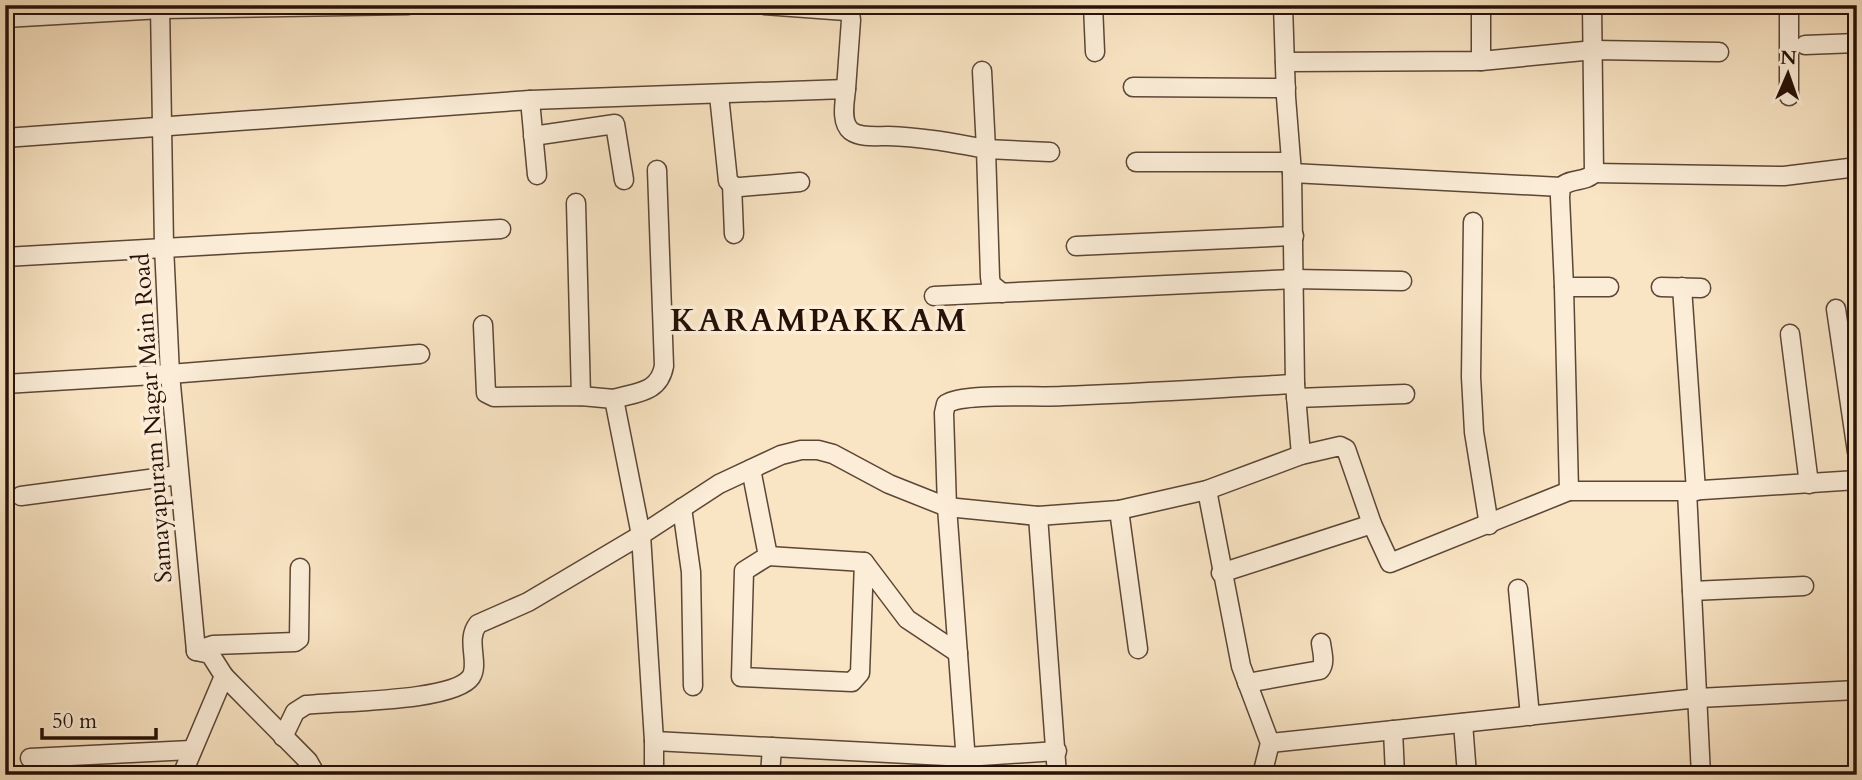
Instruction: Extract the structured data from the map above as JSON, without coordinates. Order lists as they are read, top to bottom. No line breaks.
{"streets":{"street":["Samayapuram Nagar Main Road"]},"districts":["KARAMPAKKAM"],"scale_bar":"50 m","north":"top"}
